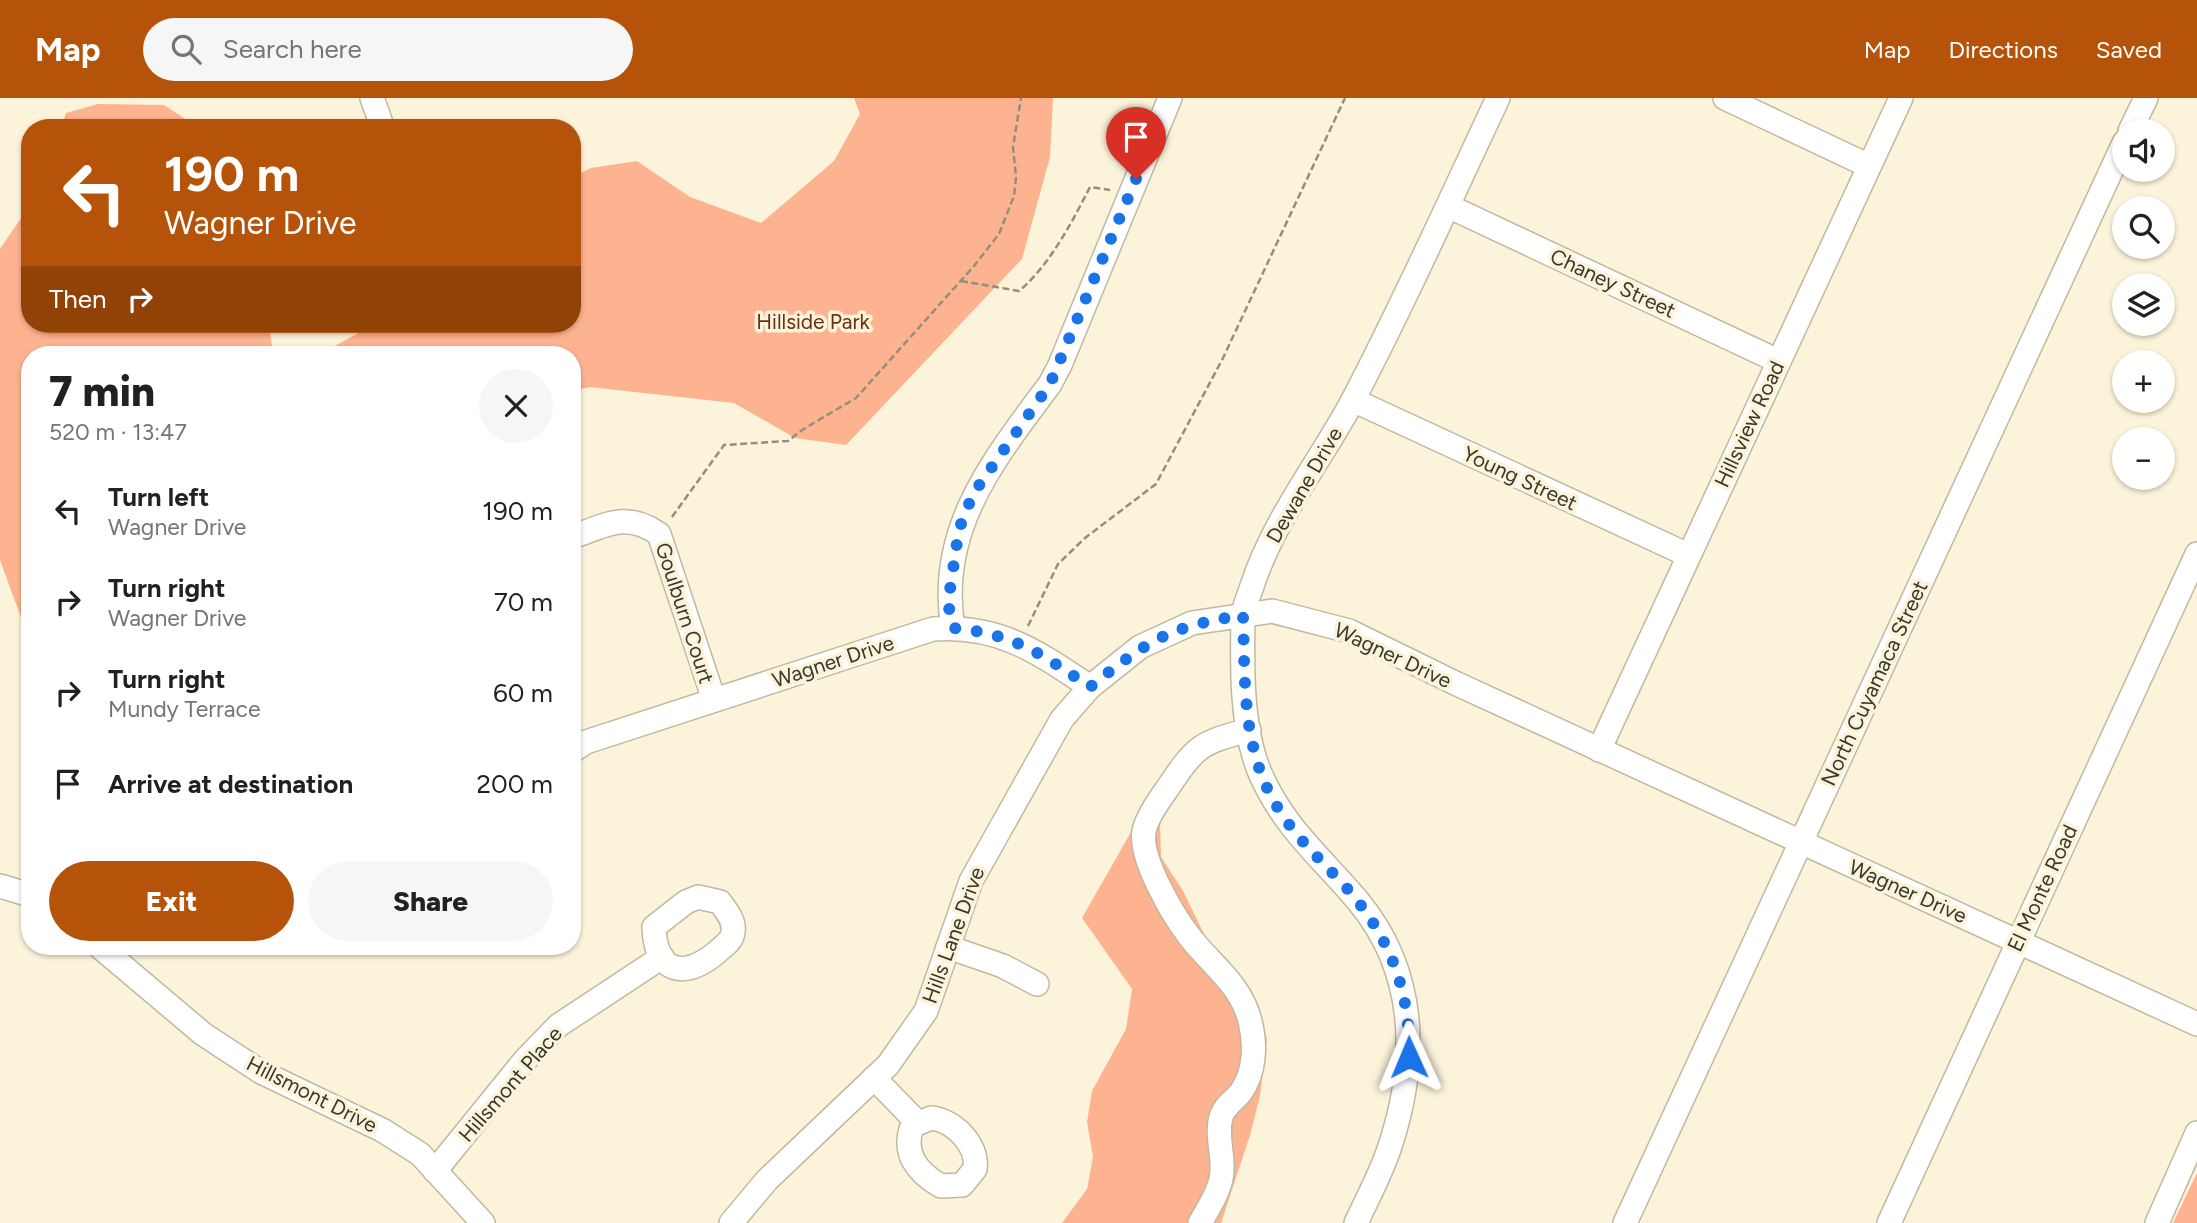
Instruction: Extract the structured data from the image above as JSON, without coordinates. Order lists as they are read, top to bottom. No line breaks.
{"streets":{"street":["Chaney Street","Hillsview Road","Young Street","Dewane Drive","Goulburn Court","Wagner Drive","North Cuyamaca Street","El Monte Road","Hills Lane Drive","Hillsmont Place","Hillsmont Drive"]},"crossings":[["Chaney Street","Hillsview Road"],["Chaney Street","Dewane Drive"],["Hillsview Road","Young Street"],["Hillsview Road","Wagner Drive"],["Young Street","Dewane Drive"],["Dewane Drive","Wagner Drive"],["Goulburn Court","Wagner Drive"],["Wagner Drive","North Cuyamaca Street"],["Wagner Drive","El Monte Road"],["Wagner Drive","Hills Lane Drive"],["Hillsmont Place","Hillsmont Drive"]],"parks":["Hillside Park"],"page":{"header":"Map","search":"Search here","nav":["Map","Directions","Saved"],"map_buttons":["+","−"],"turn":["190 m","Wagner Drive"],"then":"Then","heading":["7 min","520 m · 13:47"],"list":[{"name":"Turn left","note":"Wagner Drive","value":"190 m"},{"name":"Turn right","note":"Wagner Drive","value":"70 m"},{"name":"Turn right","note":"Mundy Terrace","value":"60 m"},{"name":"Arrive at destination","value":"200 m"}],"buttons":["Exit","Share"]}}
